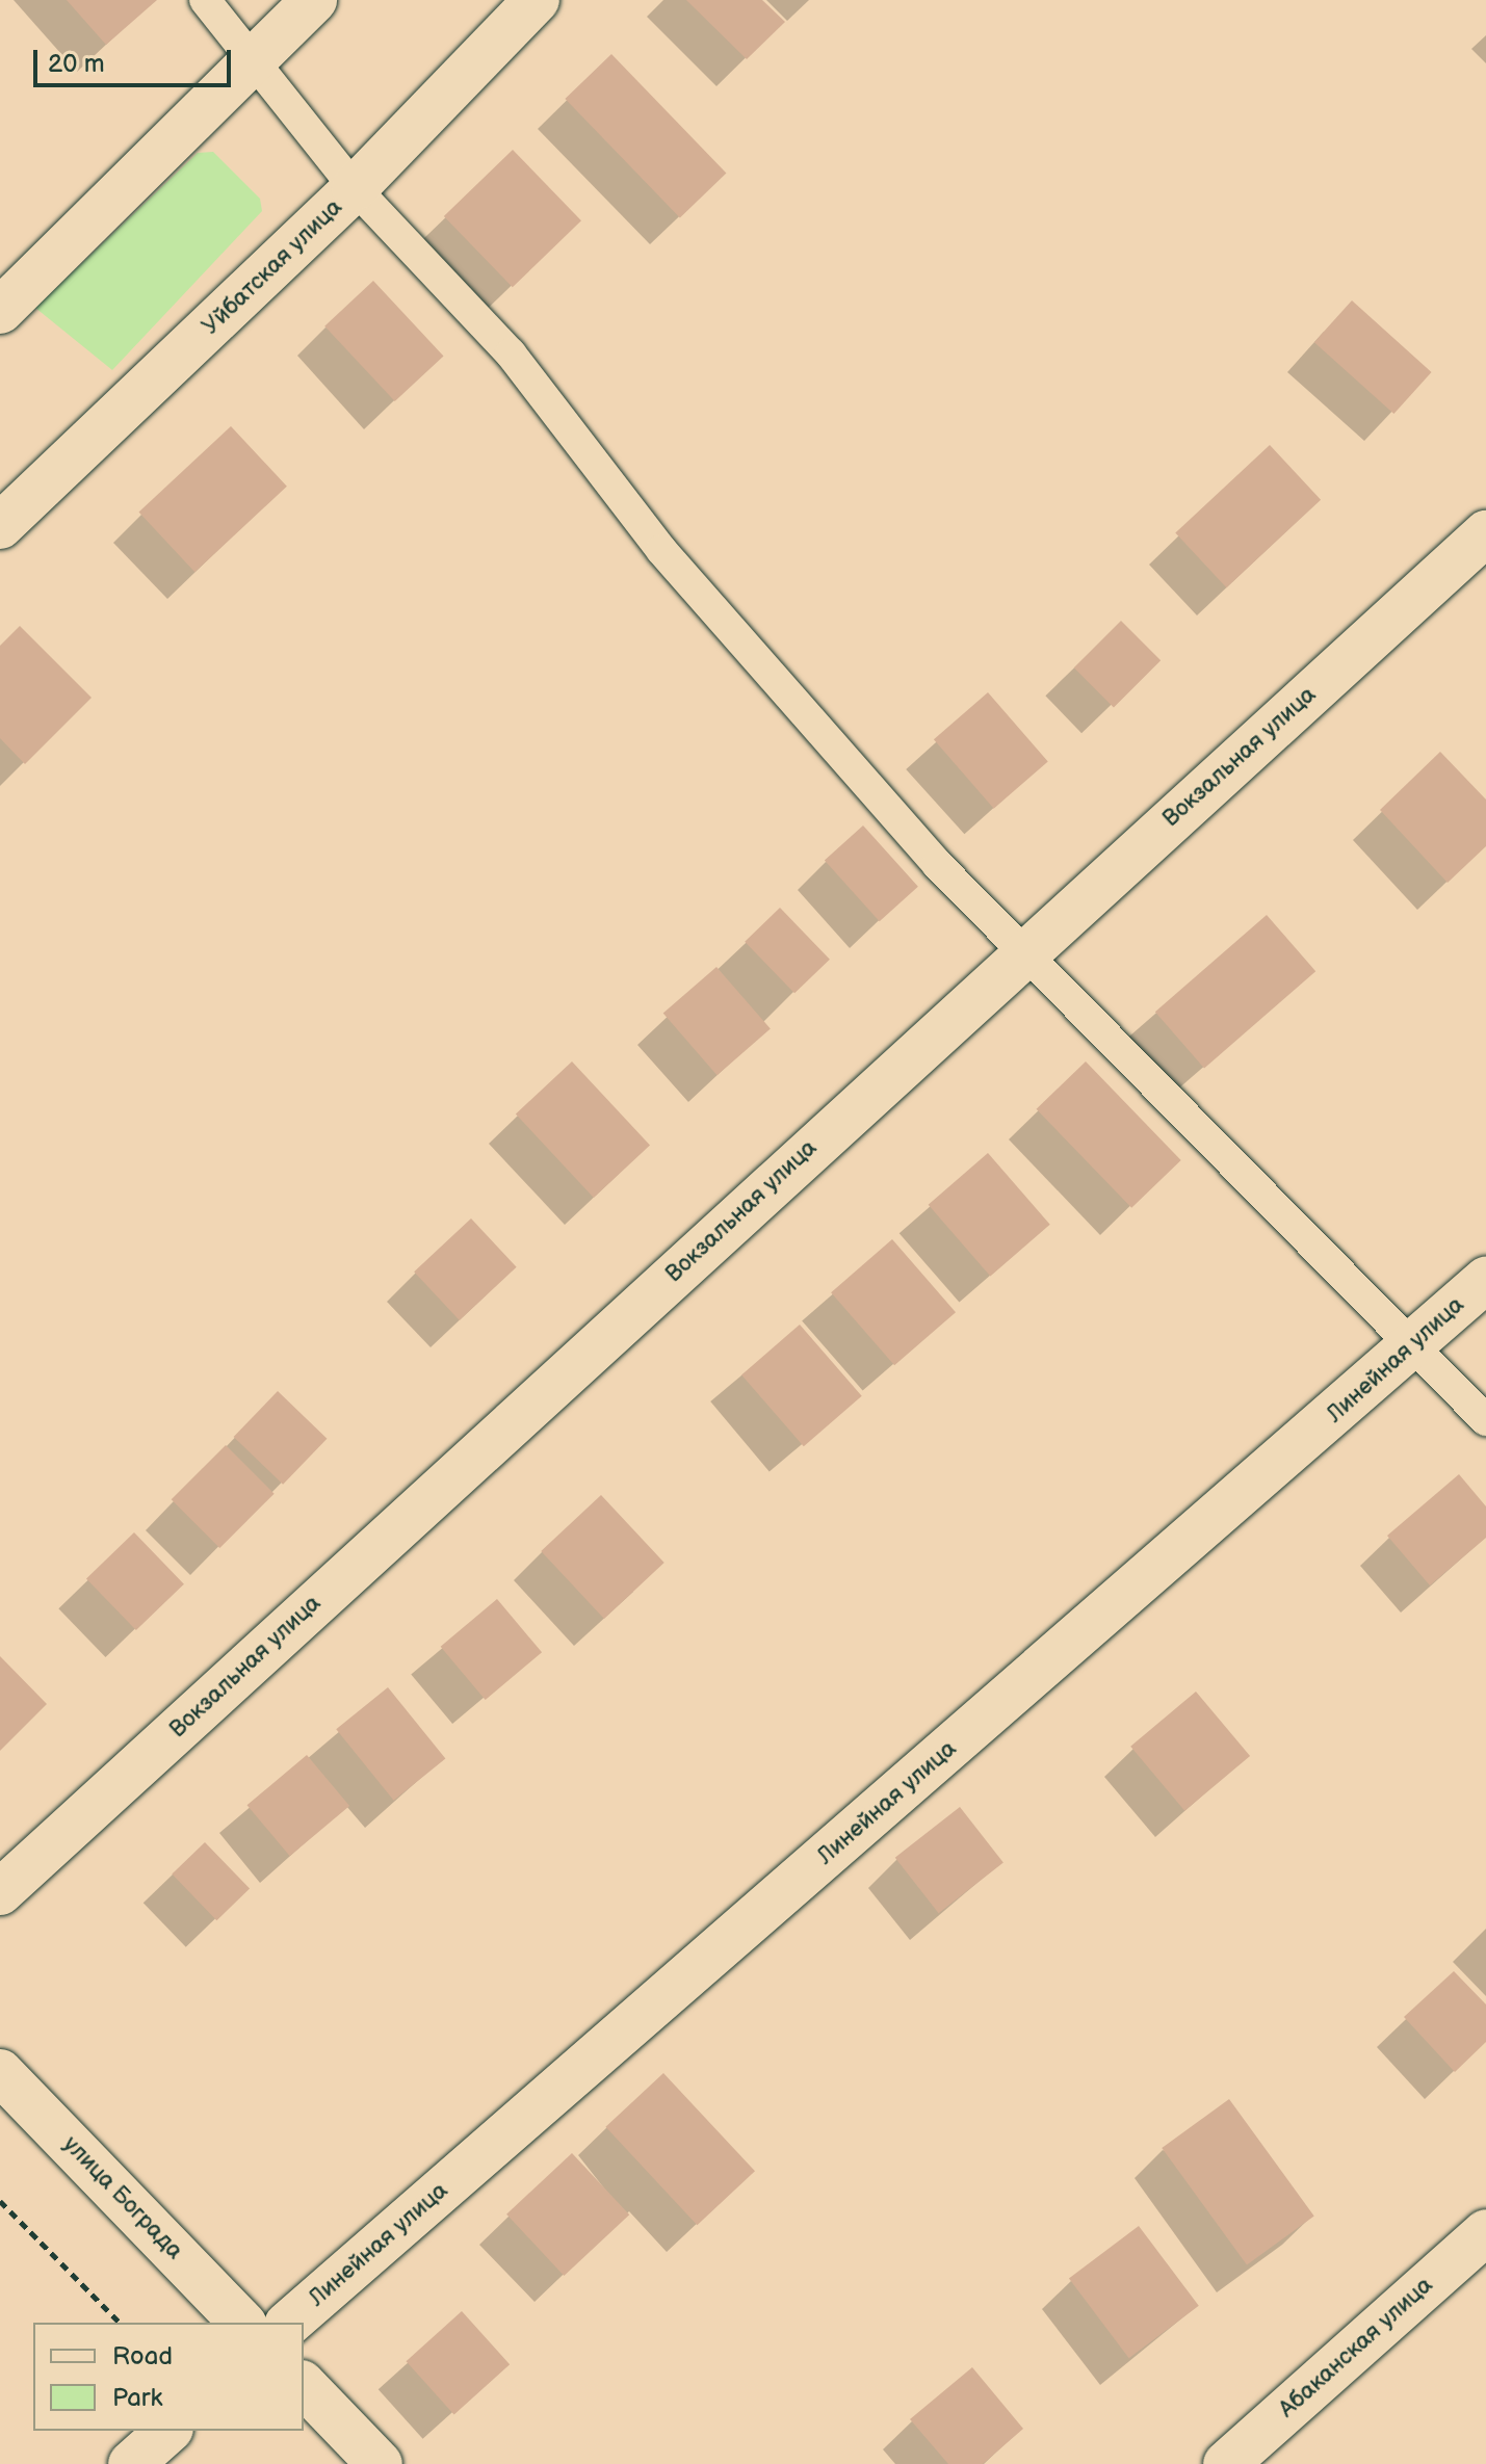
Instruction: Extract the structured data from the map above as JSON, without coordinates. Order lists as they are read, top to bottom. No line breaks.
{"streets":{"street":["Уйбатская улица","Вокзальная улица","Линейная улица","улица Бограда","Абаканская улица"]},"legend":["Road","Park"],"scale_bar":"20 m"}
